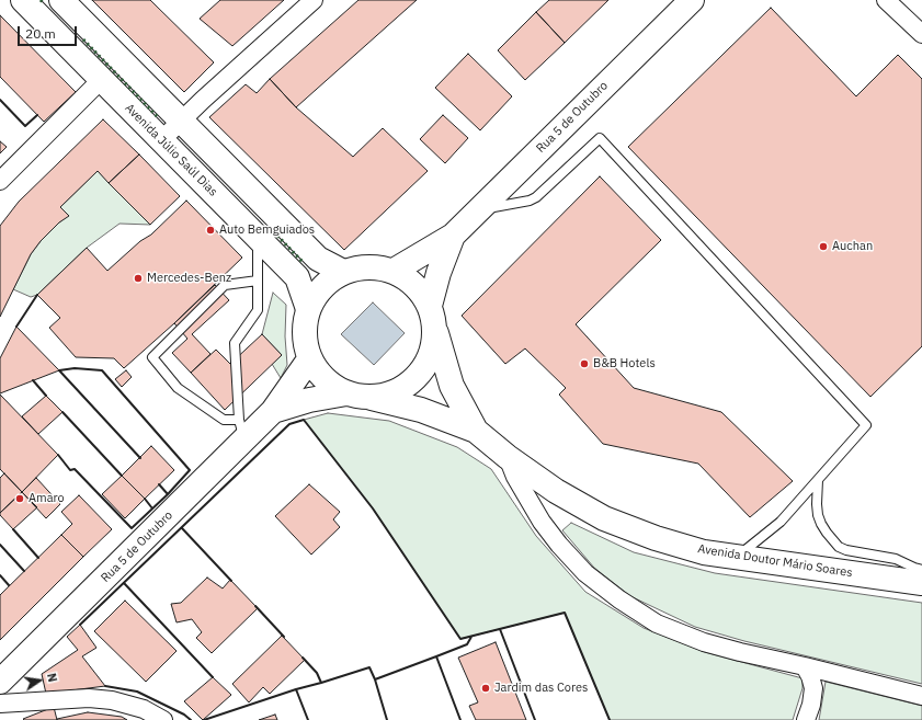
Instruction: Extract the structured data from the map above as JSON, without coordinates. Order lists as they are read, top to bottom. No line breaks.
{"streets":{"main road":["Rua 5 de Outubro","Avenida Júlio Saúl Dias","Avenida Doutor Mário Soares"]},"crossings":[["Rua 5 de Outubro","Avenida Júlio Saúl Dias"],["Rua 5 de Outubro","Avenida Doutor Mário Soares"],["Avenida Júlio Saúl Dias","Avenida Doutor Mário Soares"]],"places":["Auto Bemguiados","Auchan","Mercedes-Benz","B&B Hotels","Amaro","Jardim das Cores"],"scale_bar":"20 m","north":"right"}
